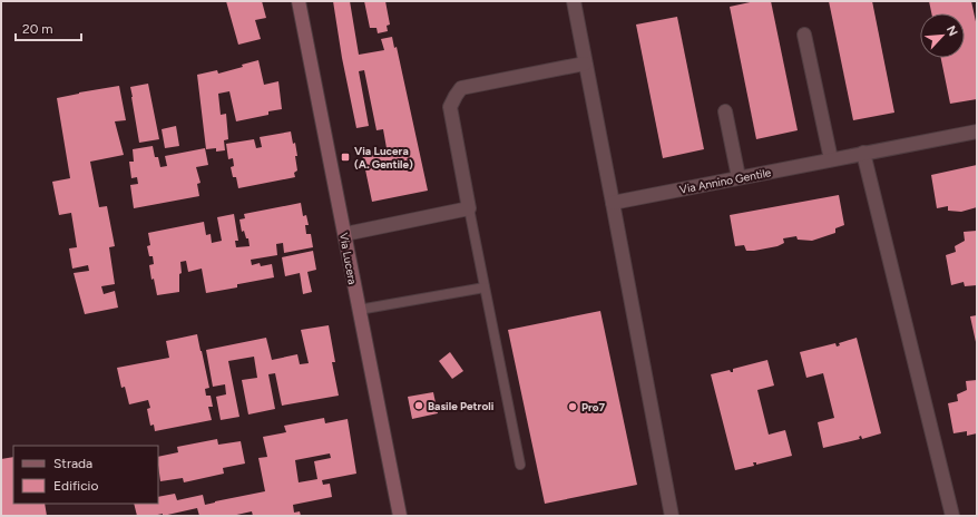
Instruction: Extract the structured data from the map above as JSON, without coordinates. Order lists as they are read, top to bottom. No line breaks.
{"streets":{"main road":["Via Lucera"],"street":["Via Annino Gentile"]},"places":{"transit":["Via Lucera (A. Gentile)"],"other":["Basile Petroli","Pro7"]},"legend":["Strada","Edificio"],"scale_bar":"20 m","north":"top right"}
